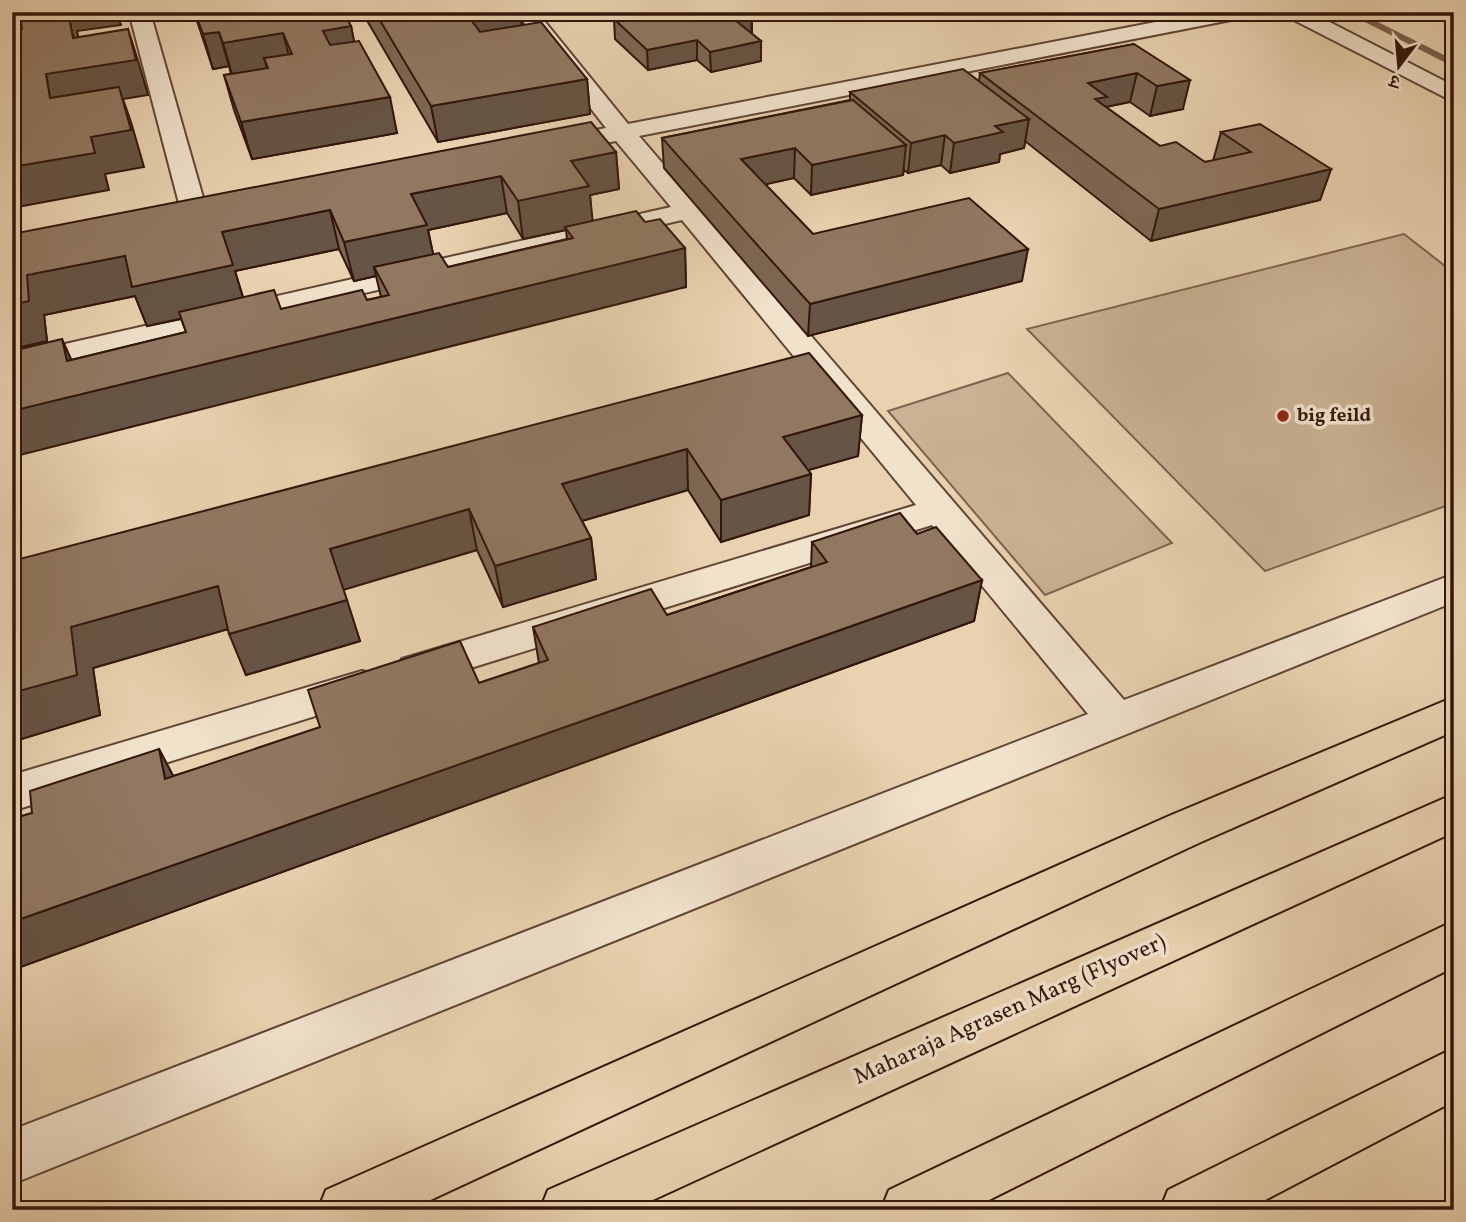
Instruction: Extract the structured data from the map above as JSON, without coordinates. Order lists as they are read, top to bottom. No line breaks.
{"streets":{"main road":["Maharaja Agrasen Marg (Flyover)"]},"places":["big feild"],"north":"bottom"}
